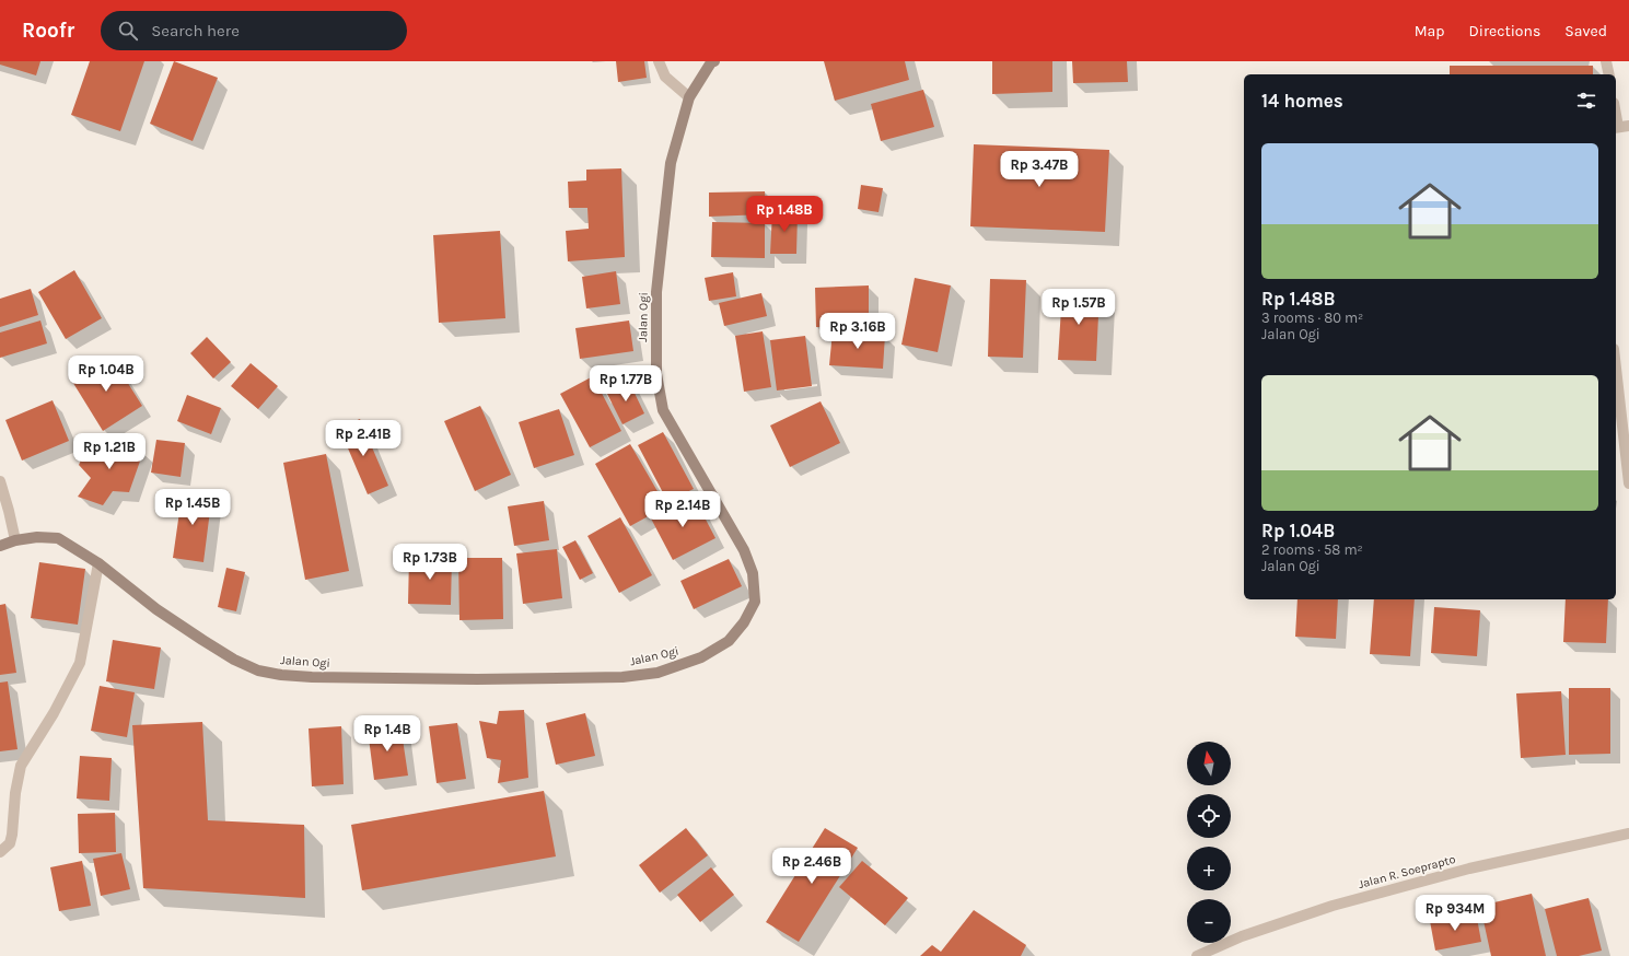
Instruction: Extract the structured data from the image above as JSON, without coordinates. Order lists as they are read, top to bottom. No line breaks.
{"streets":{"street":["Jalan Ogi","Jalan R. Soeprapto"]},"north":"top","page":{"header":"Roofr","search":"Search here","nav":["Map","Directions","Saved"],"heading":"14 homes","list":[{"name":"Rp 1.48B","note":"3 rooms · 80 m² · Jalan Ogi"},{"name":"Rp 1.04B","note":"2 rooms · 58 m² · Jalan Ogi"}],"price":["Rp 3.47B","Rp 1.48B","Rp 1.57B","Rp 3.16B","Rp 1.04B","Rp 1.77B","Rp 2.41B","Rp 1.21B","Rp 1.45B","Rp 2.14B","Rp 1.73B","Rp 1.4B","Rp 2.46B","Rp 934M"],"map_buttons":["+","−"]}}
